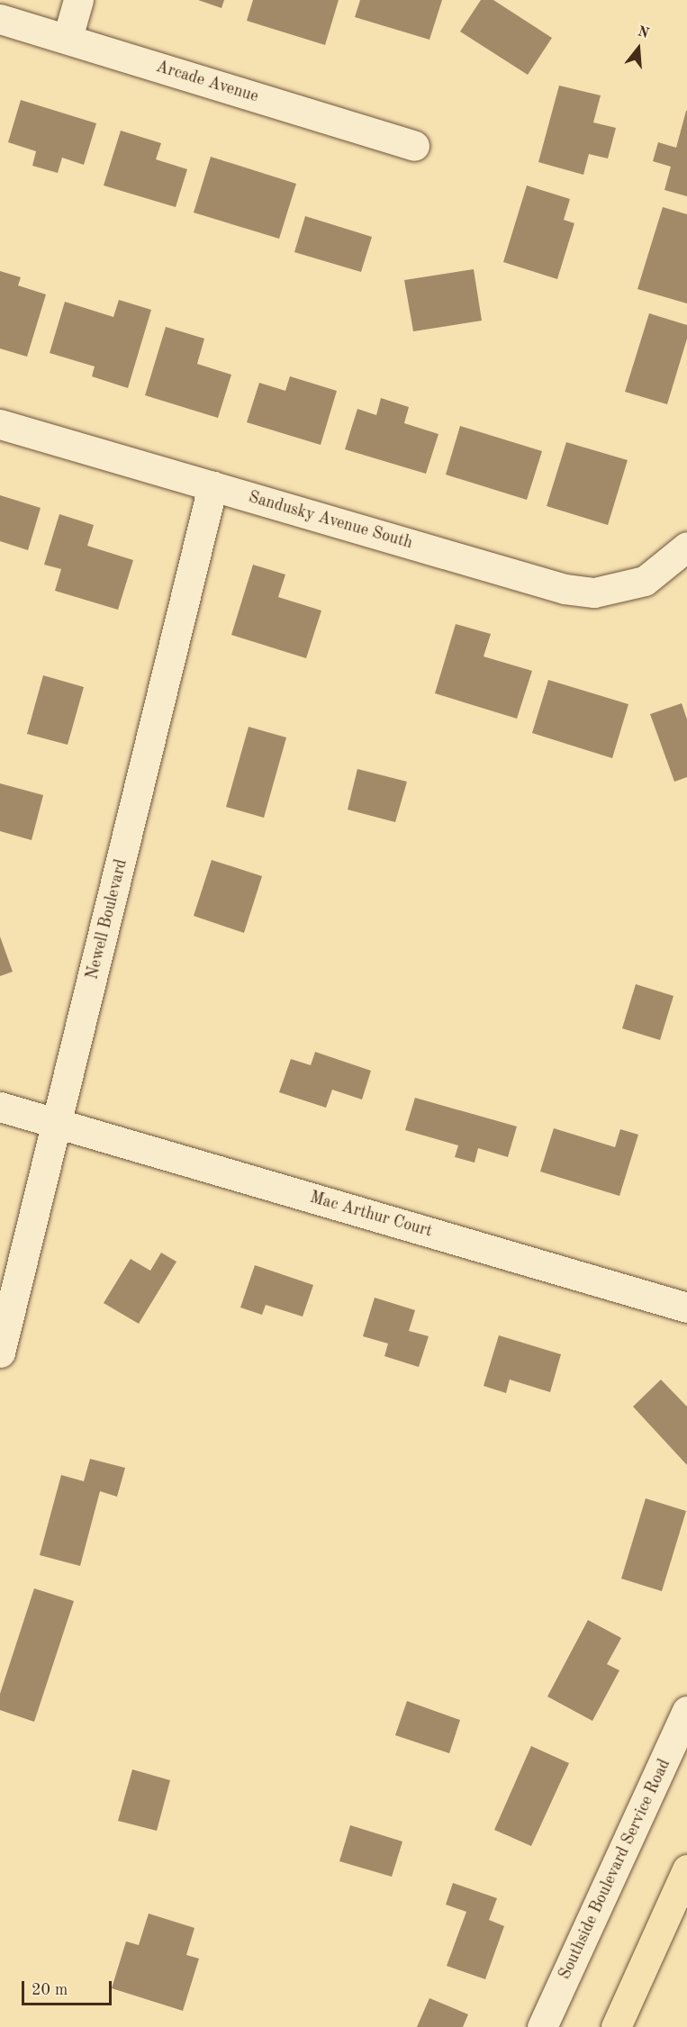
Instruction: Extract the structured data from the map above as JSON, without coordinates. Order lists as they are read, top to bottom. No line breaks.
{"streets":{"street":["Arcade Avenue","Sandusky Avenue South","Newell Boulevard","Mac Arthur Court","Southside Boulevard Service Road"]},"crossings":[["Sandusky Avenue South","Newell Boulevard"],["Newell Boulevard","Mac Arthur Court"]],"scale_bar":"20 m","north":"top"}
